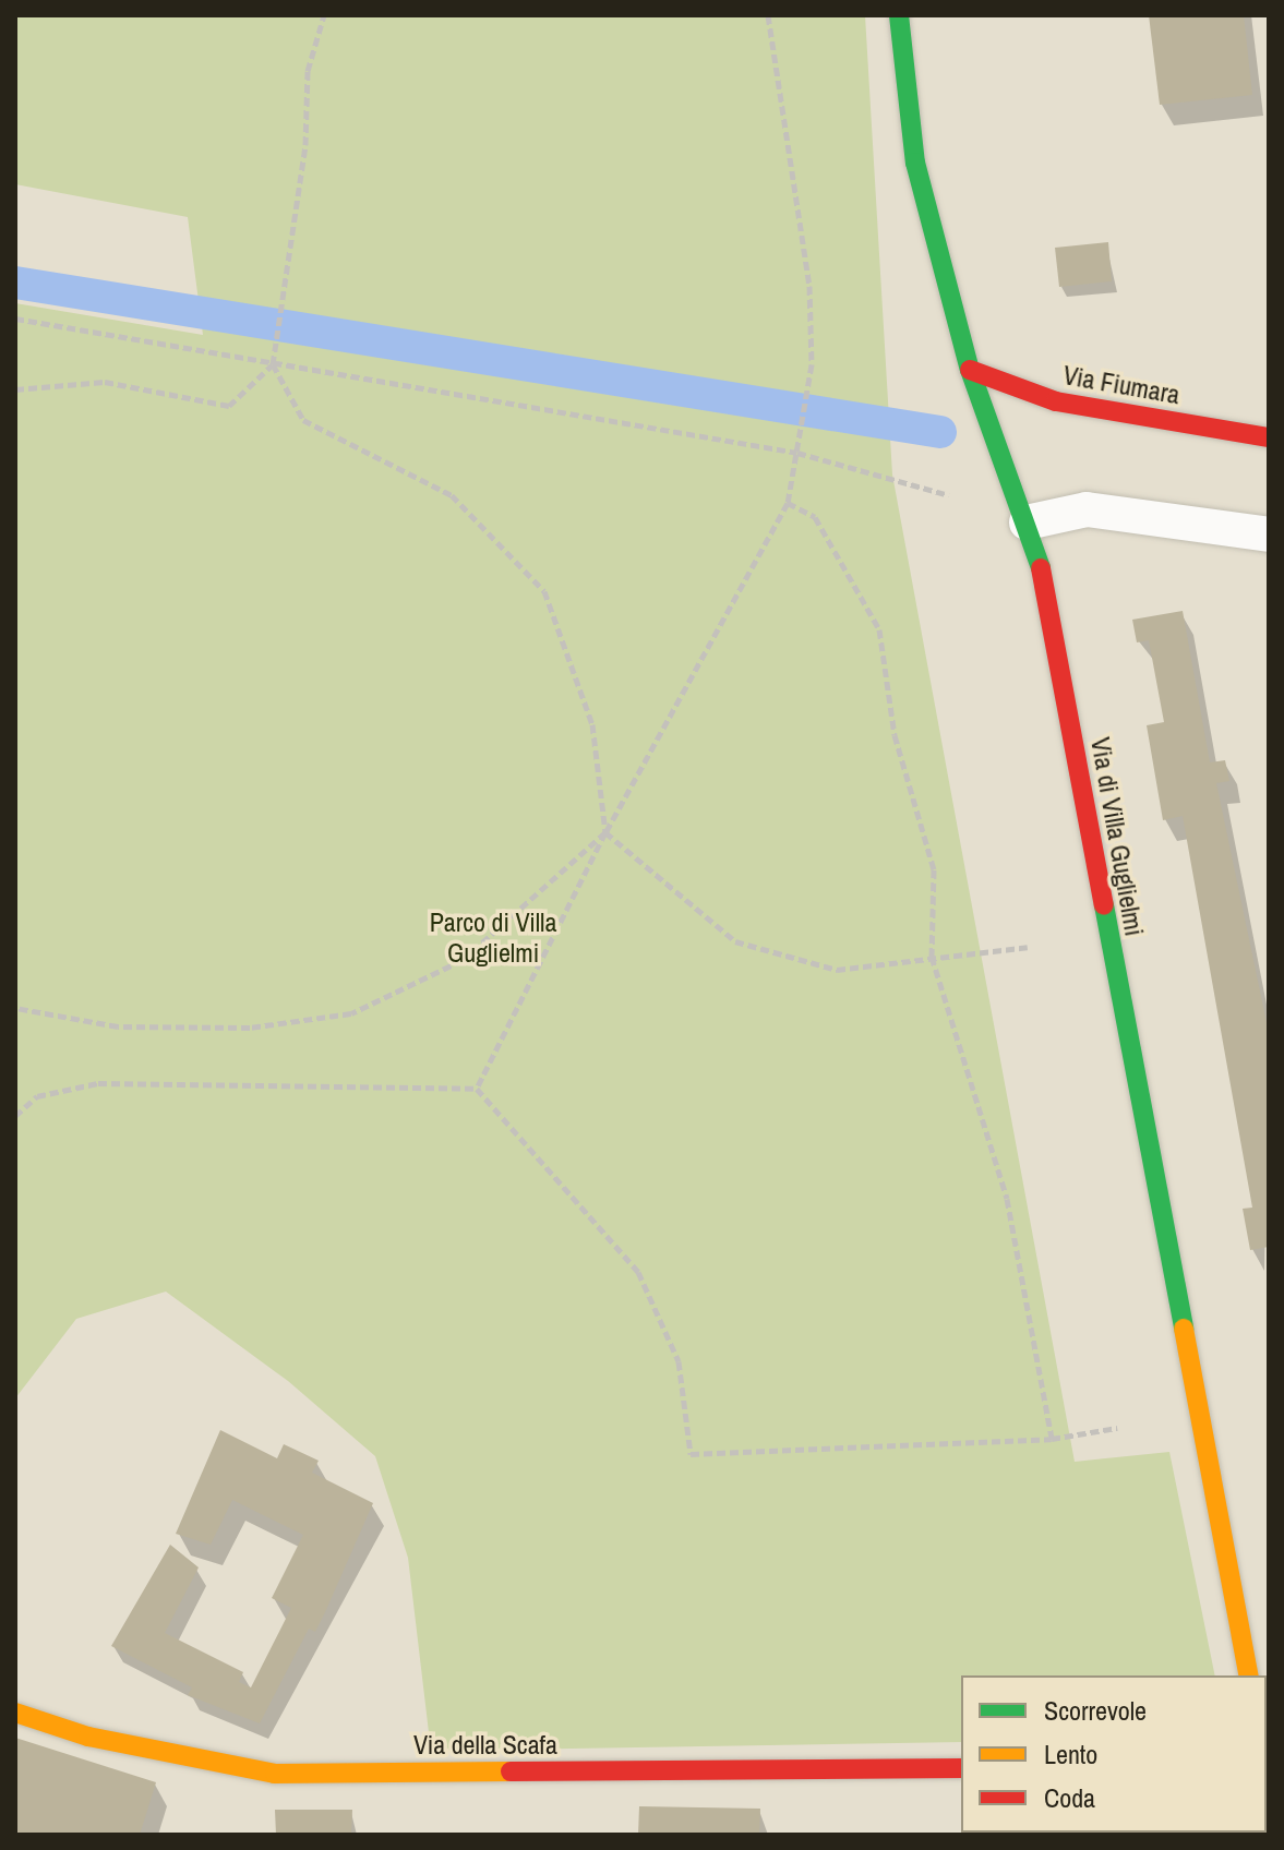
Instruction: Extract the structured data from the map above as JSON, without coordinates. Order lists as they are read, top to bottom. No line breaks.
{"streets":{"street":["Via Fiumara","Via di Villa Guglielmi","Via della Scafa"]},"crossings":[["Via Fiumara","Via di Villa Guglielmi"]],"parks":["Parco di Villa Guglielmi"],"legend":["Scorrevole","Lento","Coda"]}
